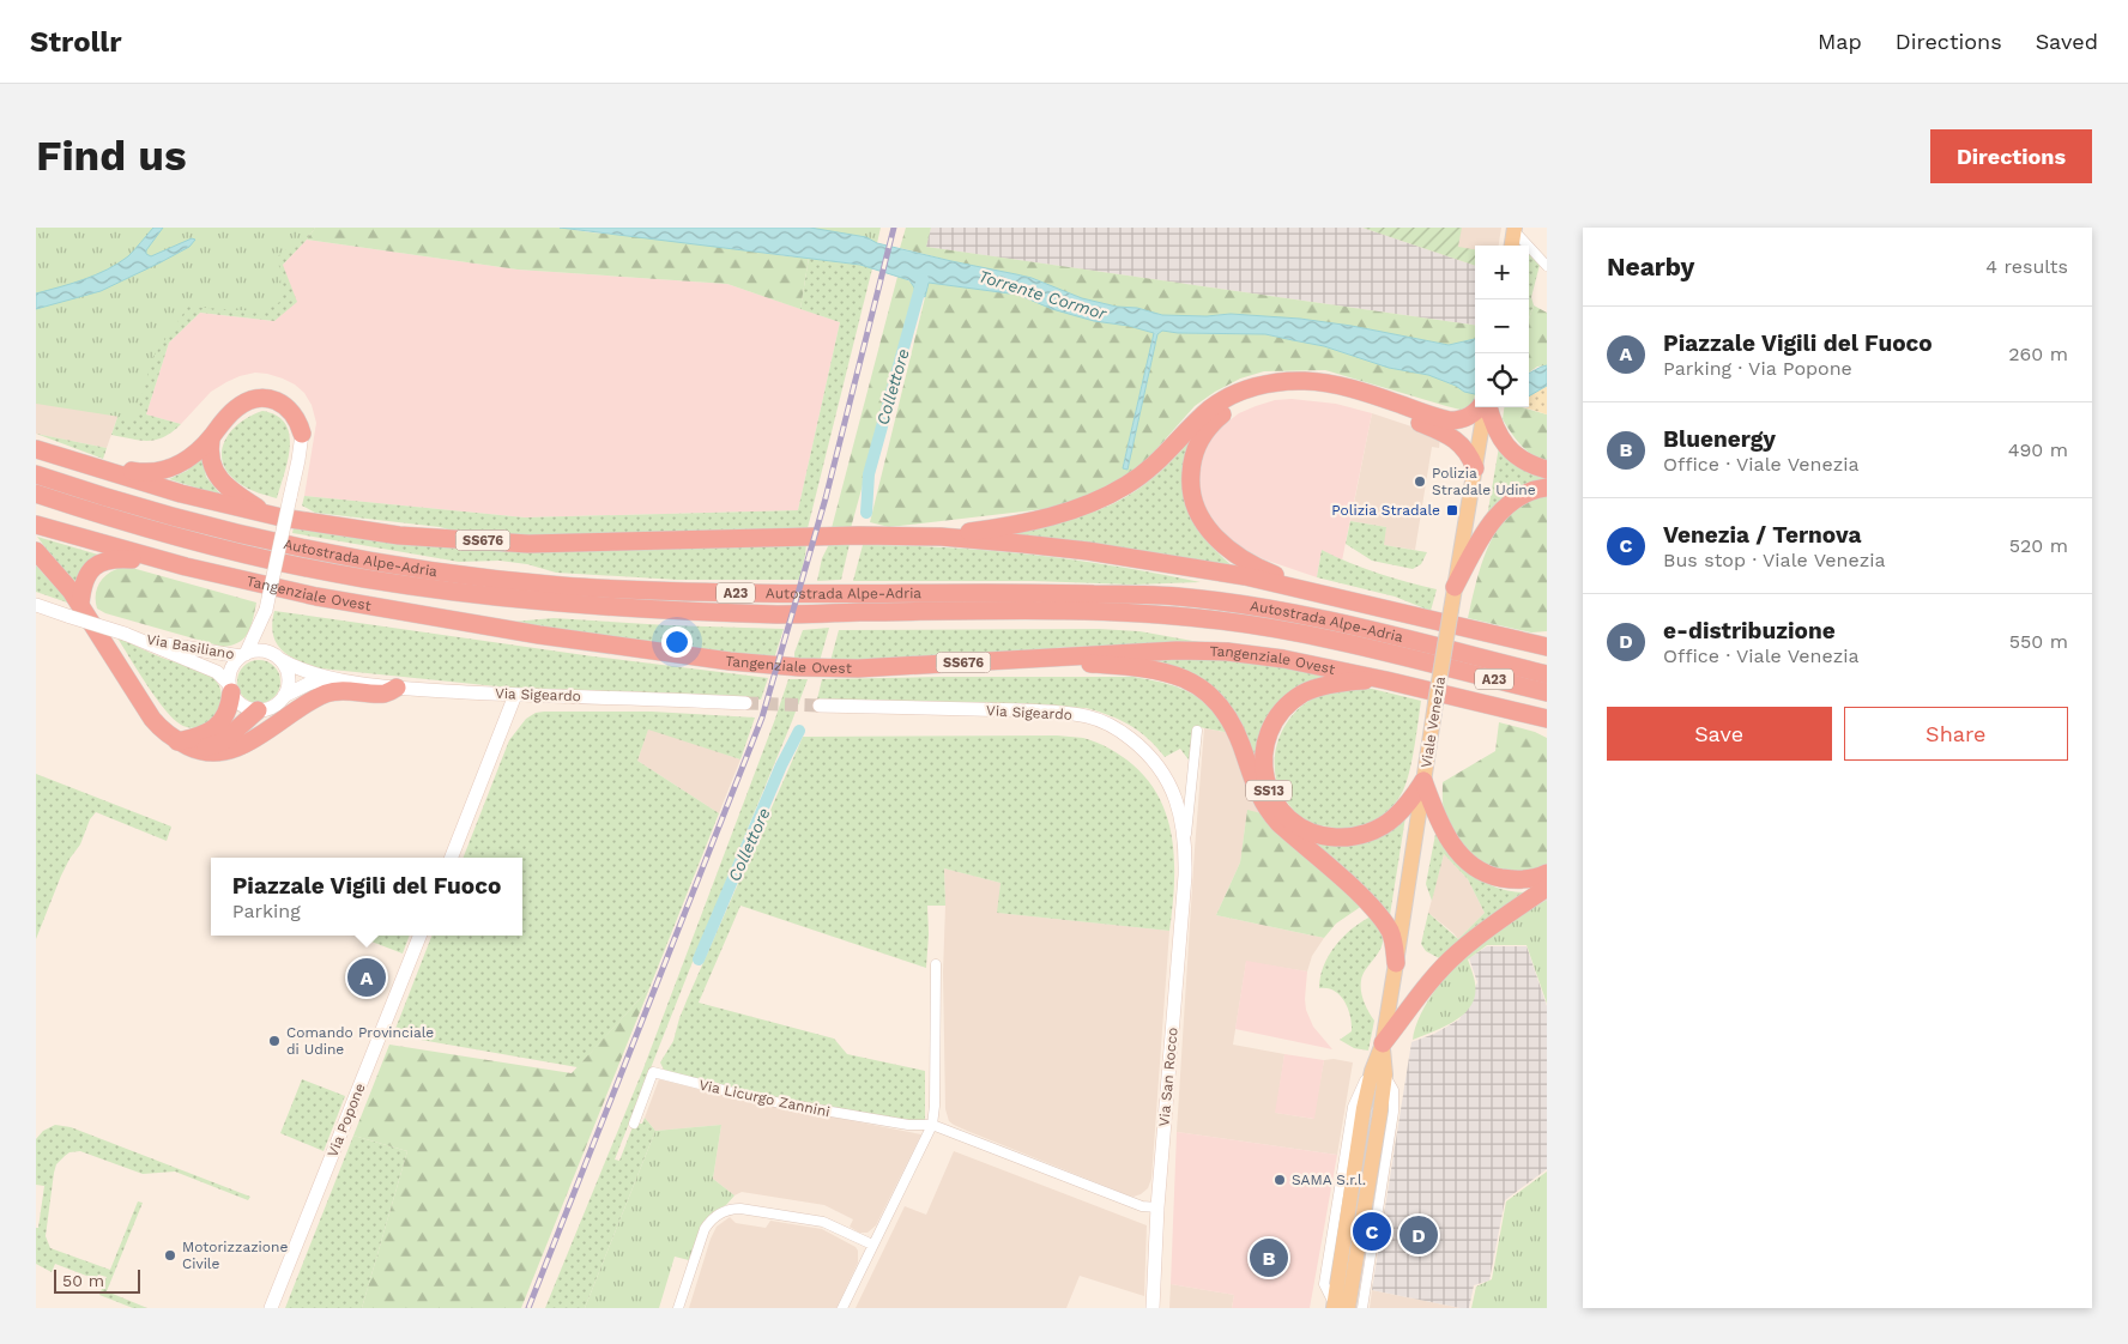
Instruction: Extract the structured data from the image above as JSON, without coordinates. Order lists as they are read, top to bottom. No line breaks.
{"streets":{"highway":["SS676","Autostrada Alpe-Adria","Tangenziale Ovest","A23","SS13"],"main road":["Viale Venezia"],"street":["Via Basiliano","Via Sigeardo","Via San Rocco","Via Licurgo Zannini","Via Popone"]},"crossings":[["Tangenziale Ovest","SS13"],["Via Basiliano","Via Sigeardo"],["Via Sigeardo","Via San Rocco"],["Viale Venezia","SS13"],["Via San Rocco","Via Licurgo Zannini"]],"water":["Torrente Cormor","Collettore"],"places":{"other":["Polizia Stradale Udine","Comando Provinciale di Udine","SAMA S.r.l.","Motorizzazione Civile"],"transit":["Polizia Stradale"]},"scale_bar":"50 m","page":{"header":"Strollr","nav":["Map","Directions","Saved"],"buttons":["Directions",["Save","Share"]],"title":"Find us","heading":["Nearby","4 results"],"map_buttons":["+","−"],"list":[{"mark":"A","name":"Piazzale Vigili del Fuoco","note":"Parking · Via Popone","value":"260 m"},{"mark":"B","name":"Bluenergy","note":"Office · Viale Venezia","value":"490 m"},{"mark":"C","name":"Venezia / Ternova","note":"Bus stop · Viale Venezia","value":"520 m"},{"mark":"D","name":"e-distribuzione","note":"Office · Viale Venezia","value":"550 m"}],"popup":["Piazzale Vigili del Fuoco","Parking"],"pins":["A","C","D","B"],"scale":"50 m"}}
